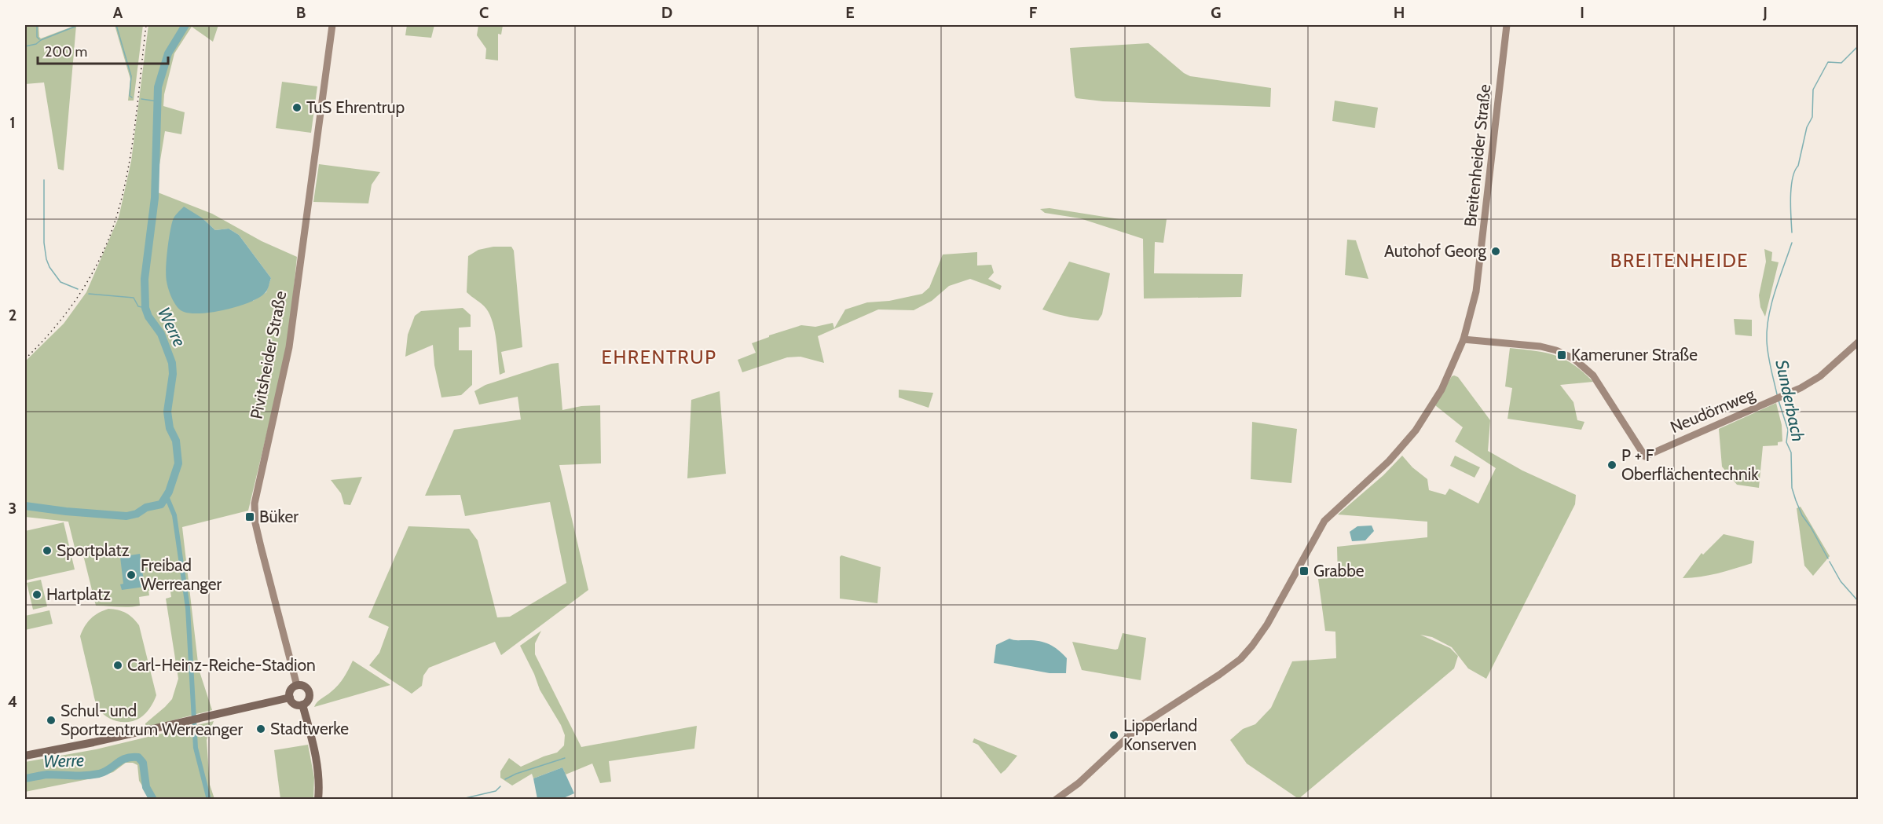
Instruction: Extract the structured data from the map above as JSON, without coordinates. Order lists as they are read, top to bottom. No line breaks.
{"streets":{"main road":["Pivitsheider Straße"],"street":["Breitenheider Straße","Neudörnweg"]},"crossings":[["Breitenheider Straße","Neudörnweg"]],"districts":["BREITENHEIDE","EHRENTRUP"],"water":["Werre","Sunderbach"],"places":{"other":["TuS Ehrentrup","Autohof Georg","P + F Oberflächentechnik","Sportplatz","Freibad Werreanger","Hartplatz","Carl-Heinz-Reiche-Stadion","Schul- und Sportzentrum Werreanger","Stadtwerke","Lipperland Konserven"],"transit":["Kameruner Straße","Büker","Grabbe"]},"scale_bar":"200 m","grid":{"columns":["A","B","C","D","E","F","G","H","I","J"],"rows":["1","2","3","4"]}}
